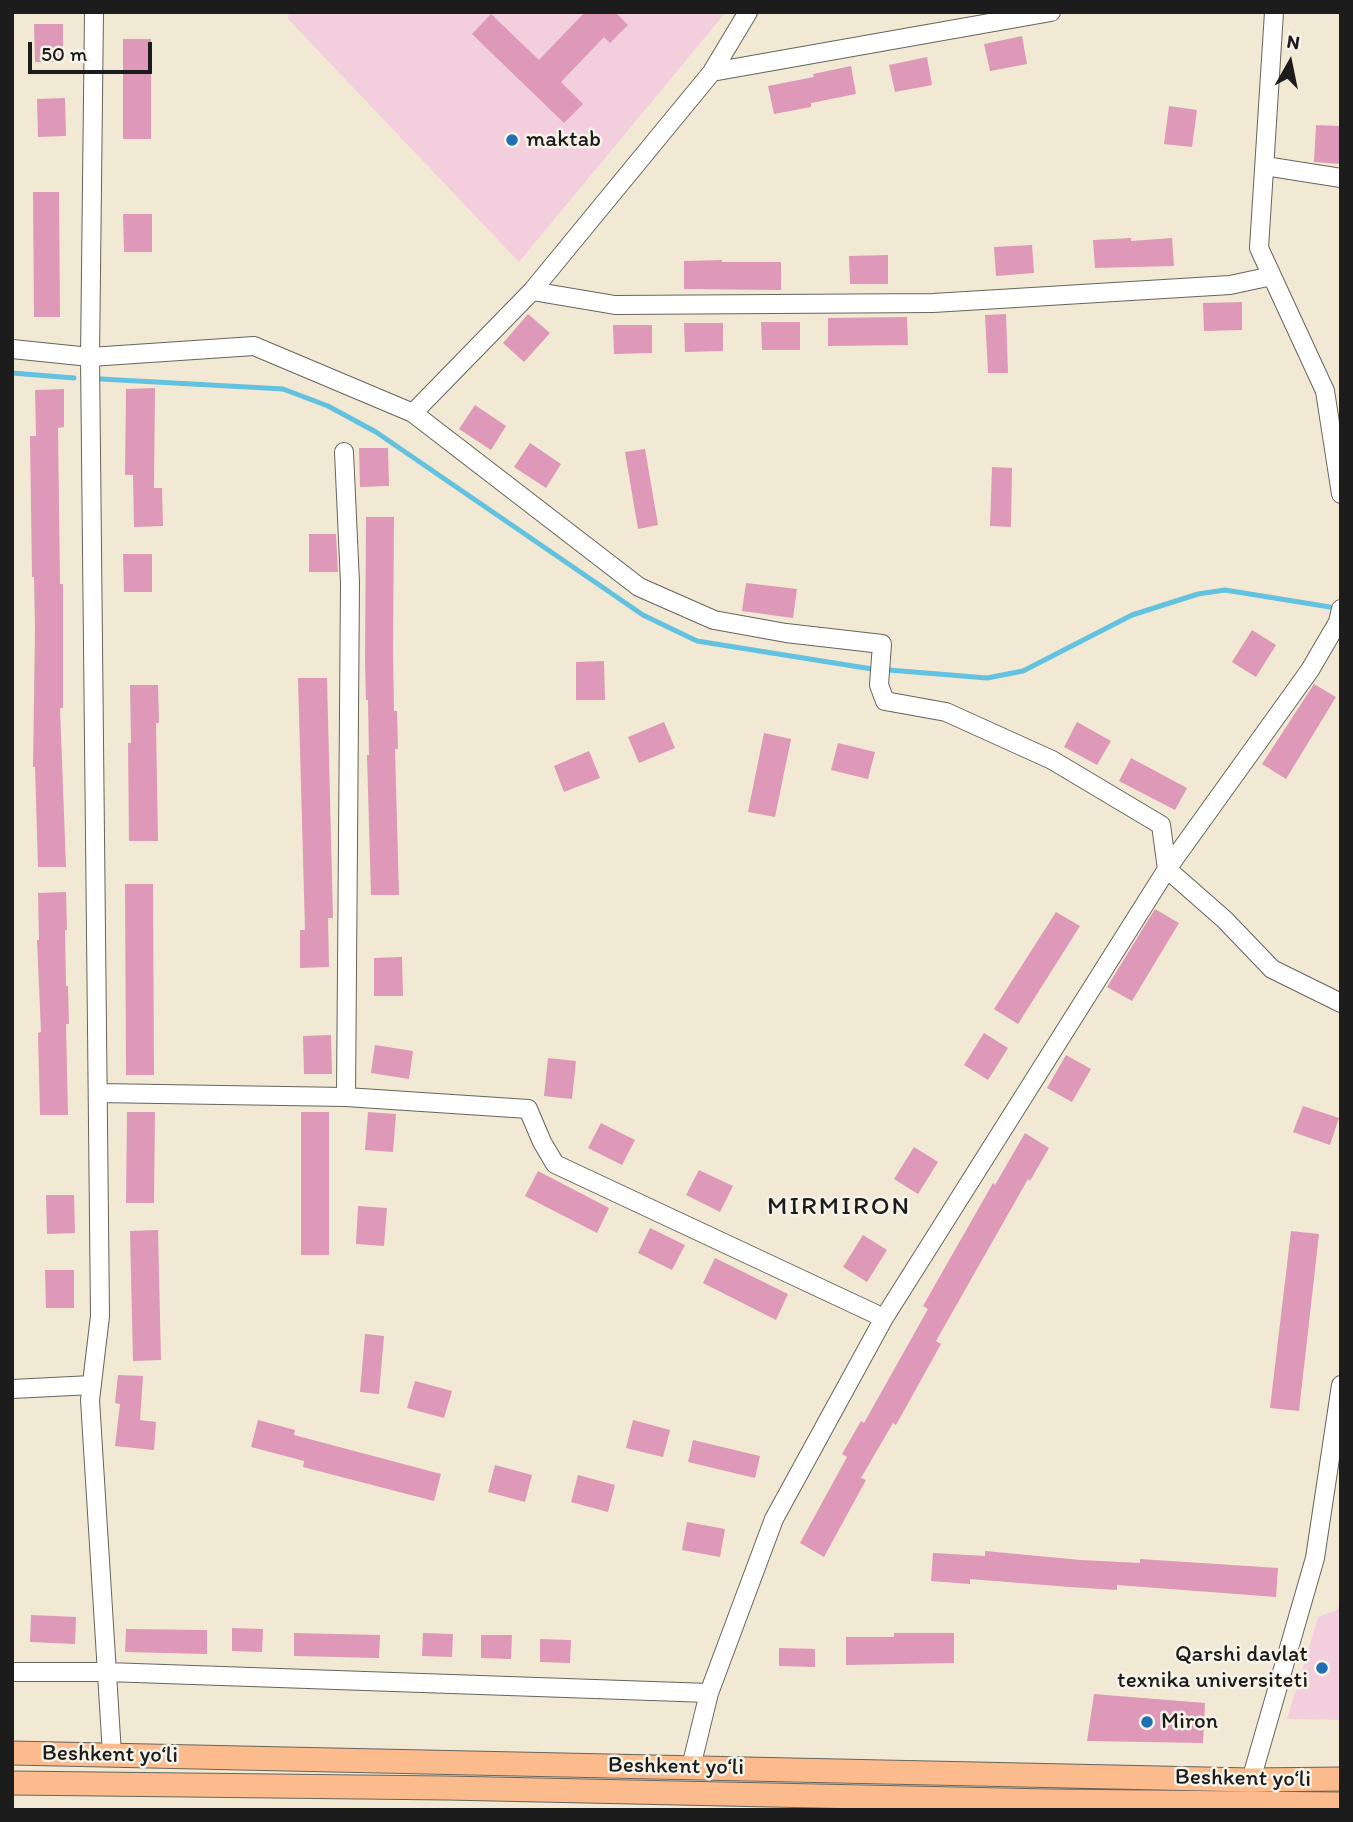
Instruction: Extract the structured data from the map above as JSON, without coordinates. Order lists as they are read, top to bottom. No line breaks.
{"streets":{"main road":["Beshkent yoʻli"]},"districts":["MIRMIRON"],"places":["maktab","Qarshi davlat texnika universiteti","Miron"],"scale_bar":"50 m","north":"top"}
